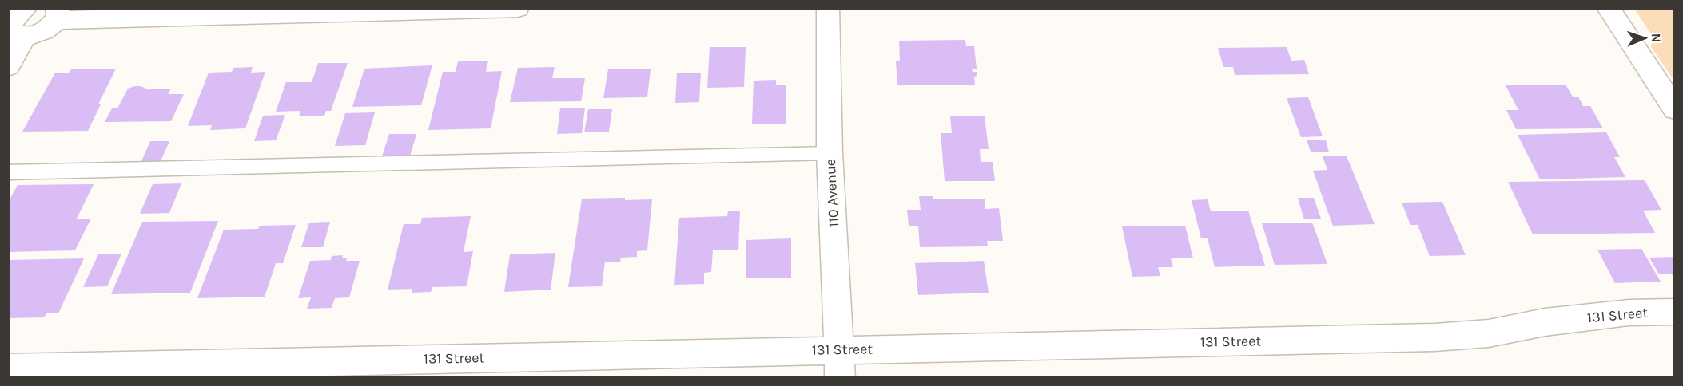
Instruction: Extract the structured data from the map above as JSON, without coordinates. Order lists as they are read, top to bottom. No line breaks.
{"streets":{"street":["110 Avenue","131 Street"]},"crossings":[["110 Avenue","131 Street"]],"north":"right"}
